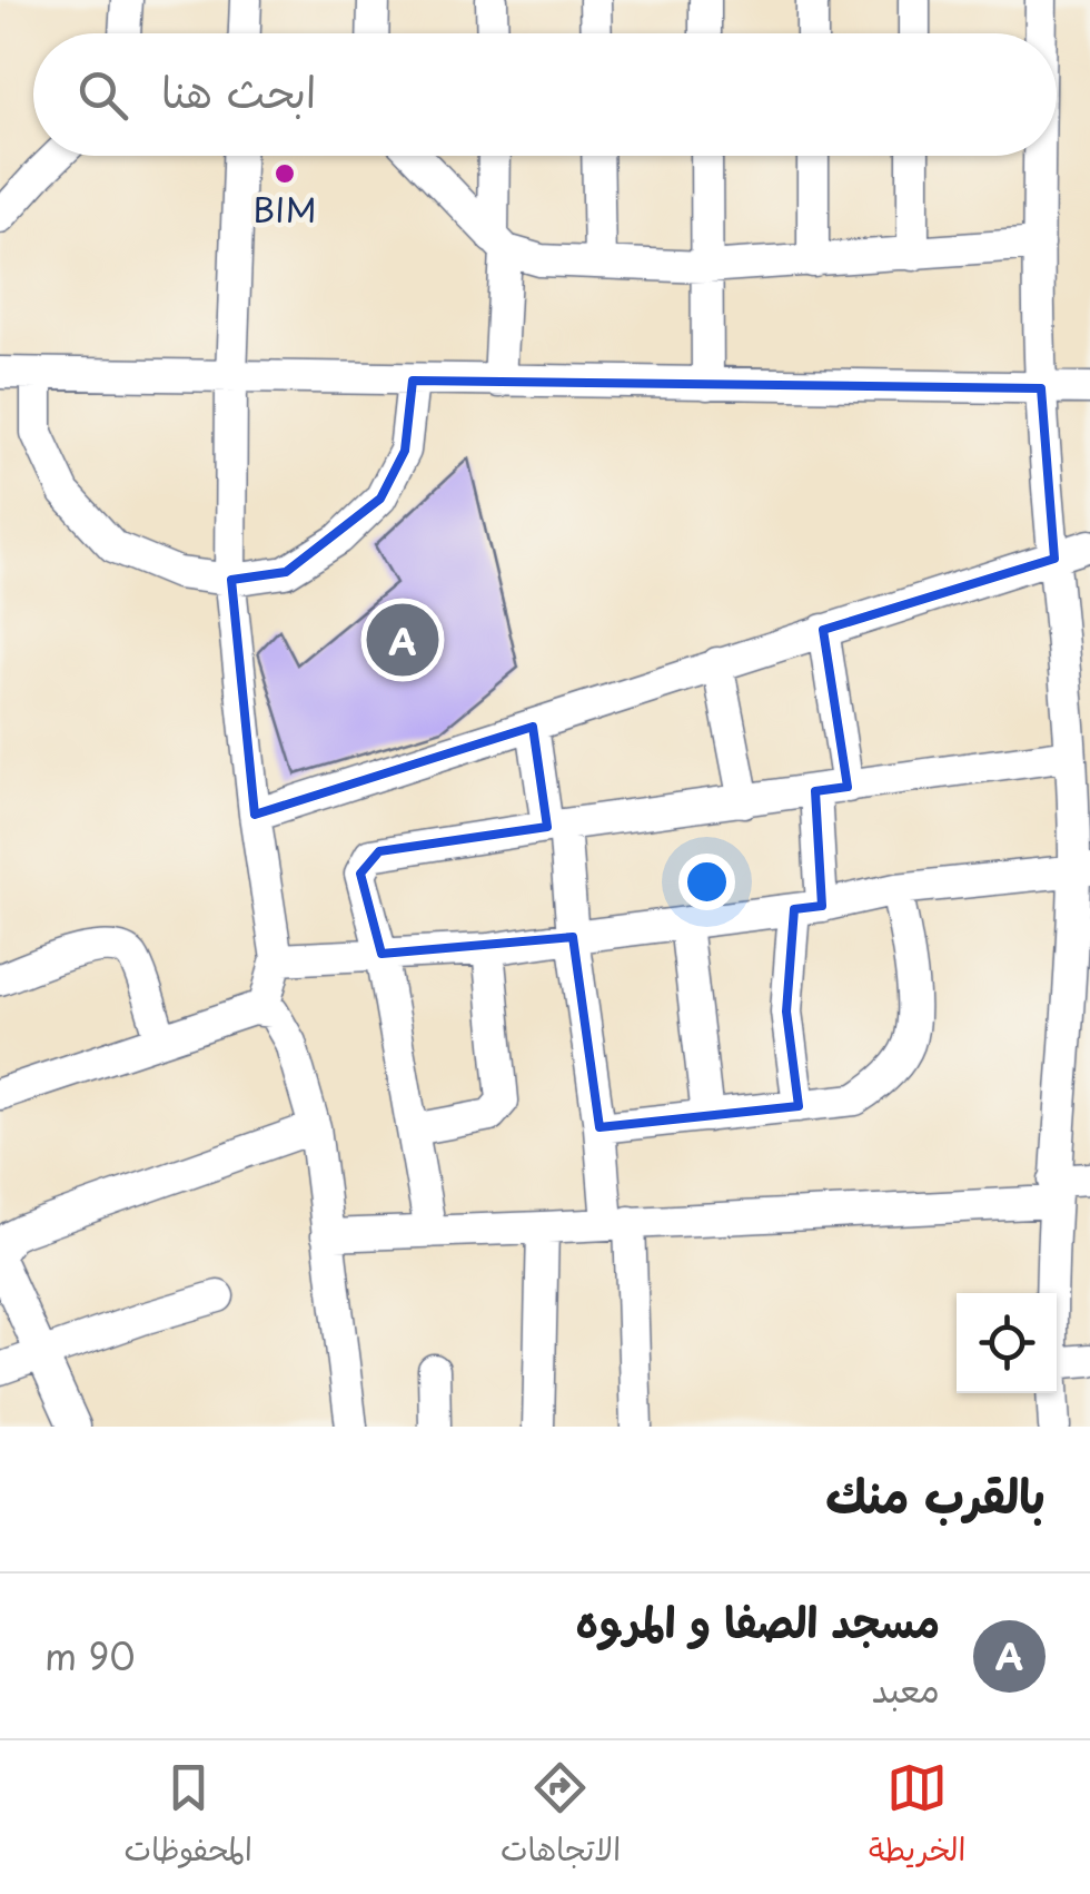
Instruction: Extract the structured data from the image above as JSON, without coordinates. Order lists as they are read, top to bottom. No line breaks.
{"places":["BIM"],"page":{"search":"ابحث هنا","pins":"A","heading":"بالقرب منك","list":[{"mark":"A","name":"مسجد الصفا و المروه","note":"معبد","value":"90 m"}],"nav":["الخريطة","الاتجاهات","المحفوظات"]}}
